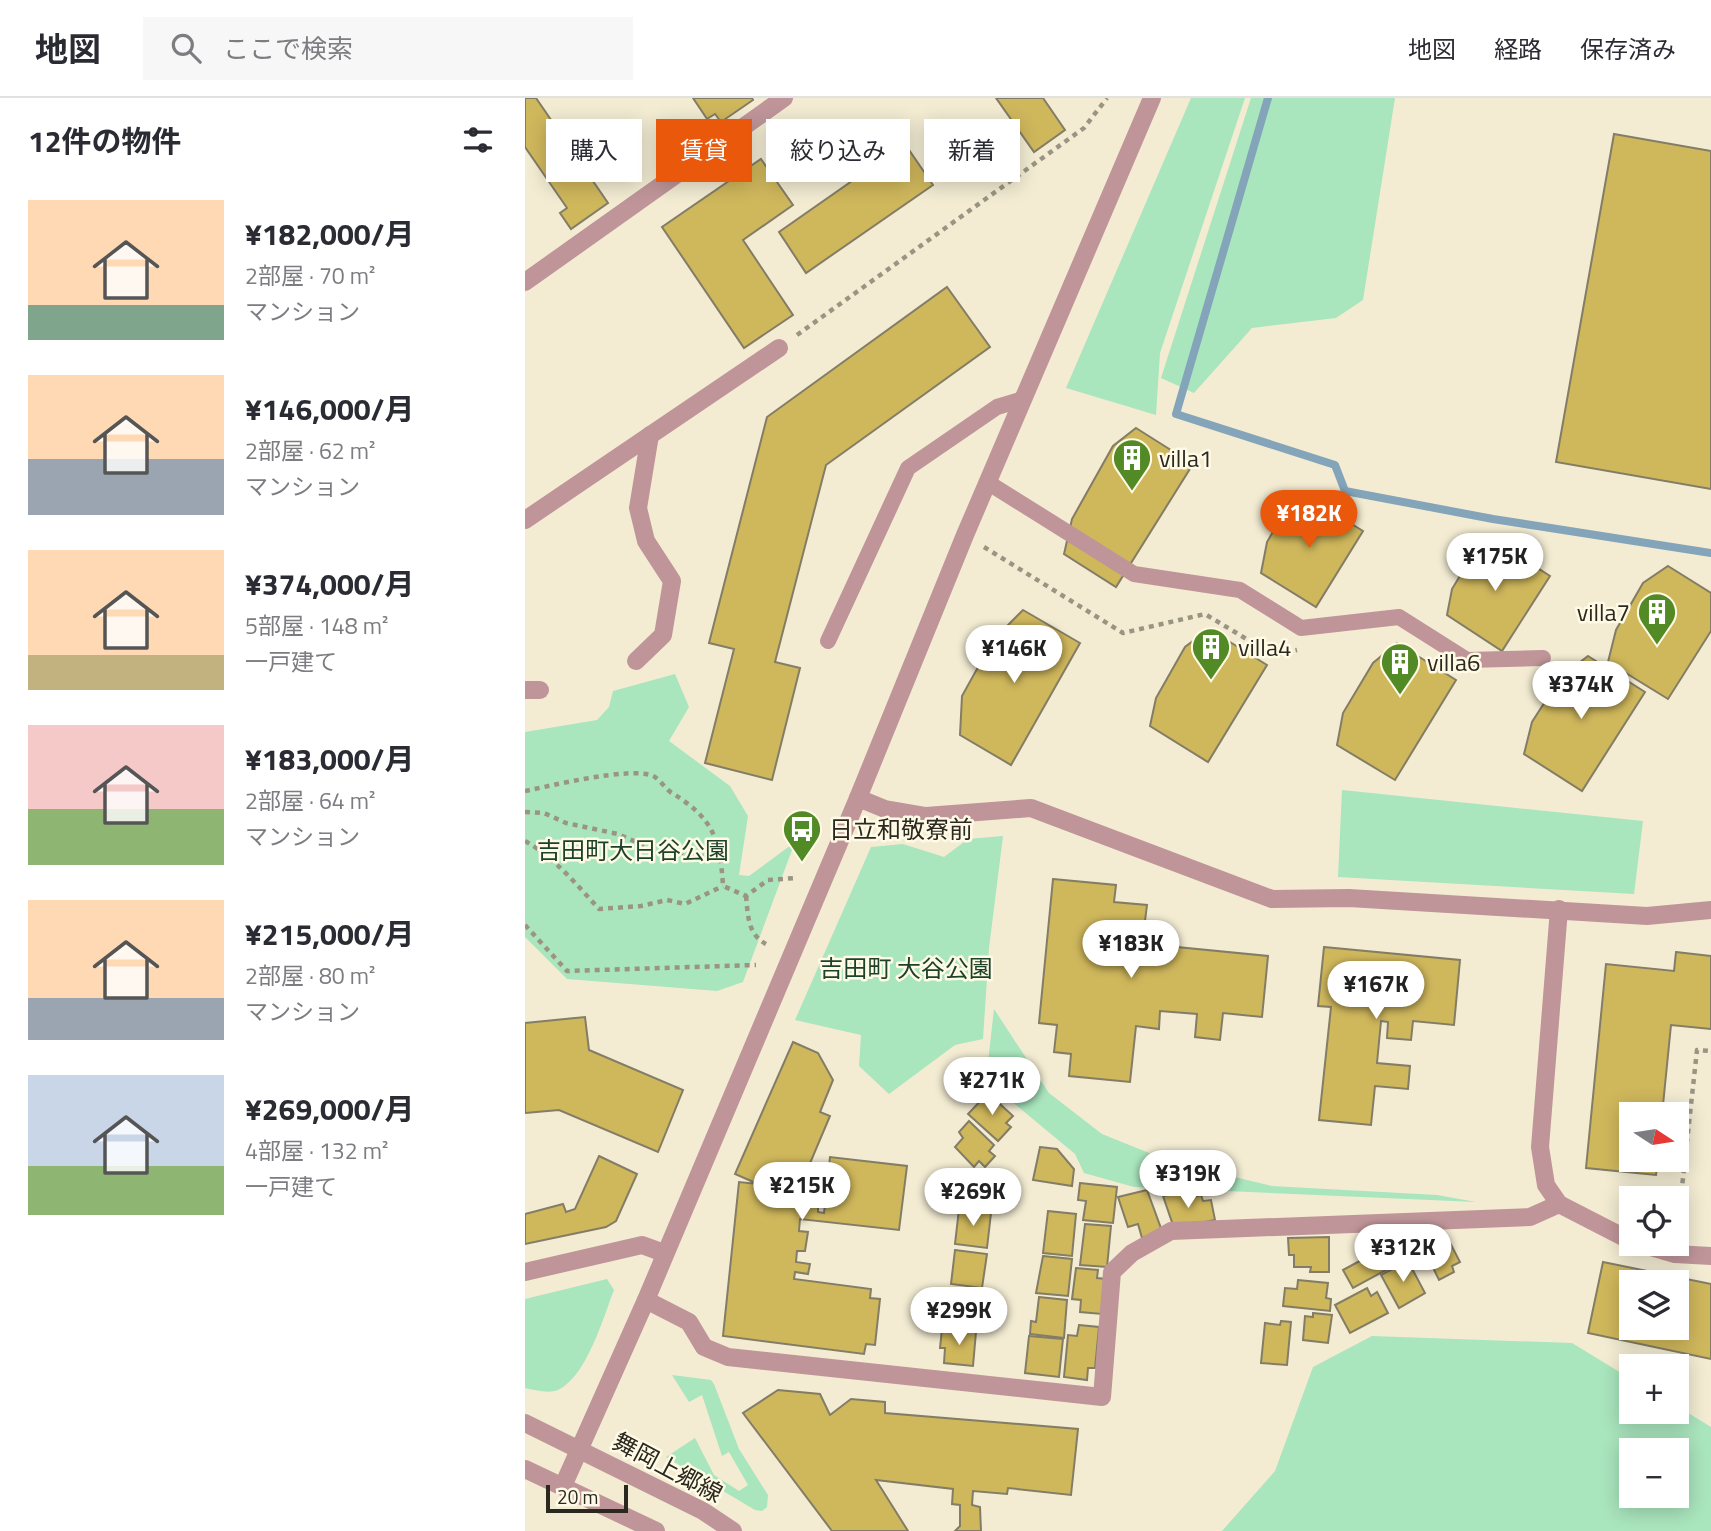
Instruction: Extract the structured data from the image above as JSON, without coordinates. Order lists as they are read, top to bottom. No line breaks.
{"streets":{"street":["舞岡上郷線"]},"parks":["吉田町大日谷公園","吉田町 大谷公園"],"places":{"building":["villa1","villa7","villa4","villa6"],"bus stop":["日立和敬寮前"]},"scale_bar":"20 m","north":"right","page":{"header":"地図","search":"ここで検索","nav":["地図","経路","保存済み"],"heading":"12件の物件","chip":["購入","賃貸","絞り込み","新着"],"list":[{"name":"¥182,000/月","note":"2部屋 · 70 m² · マンション"},{"name":"¥146,000/月","note":"2部屋 · 62 m² · マンション"},{"name":"¥374,000/月","note":"5部屋 · 148 m² · 一戸建て"},{"name":"¥183,000/月","note":"2部屋 · 64 m² · マンション"},{"name":"¥215,000/月","note":"2部屋 · 80 m² · マンション"},{"name":"¥269,000/月","note":"4部屋 · 132 m² · 一戸建て"}],"price":["¥182K","¥175K","¥146K","¥374K","¥183K","¥167K","¥271K","¥319K","¥215K","¥269K","¥312K","¥299K"],"map_buttons":["+","−"],"scale":"20 m"}}
